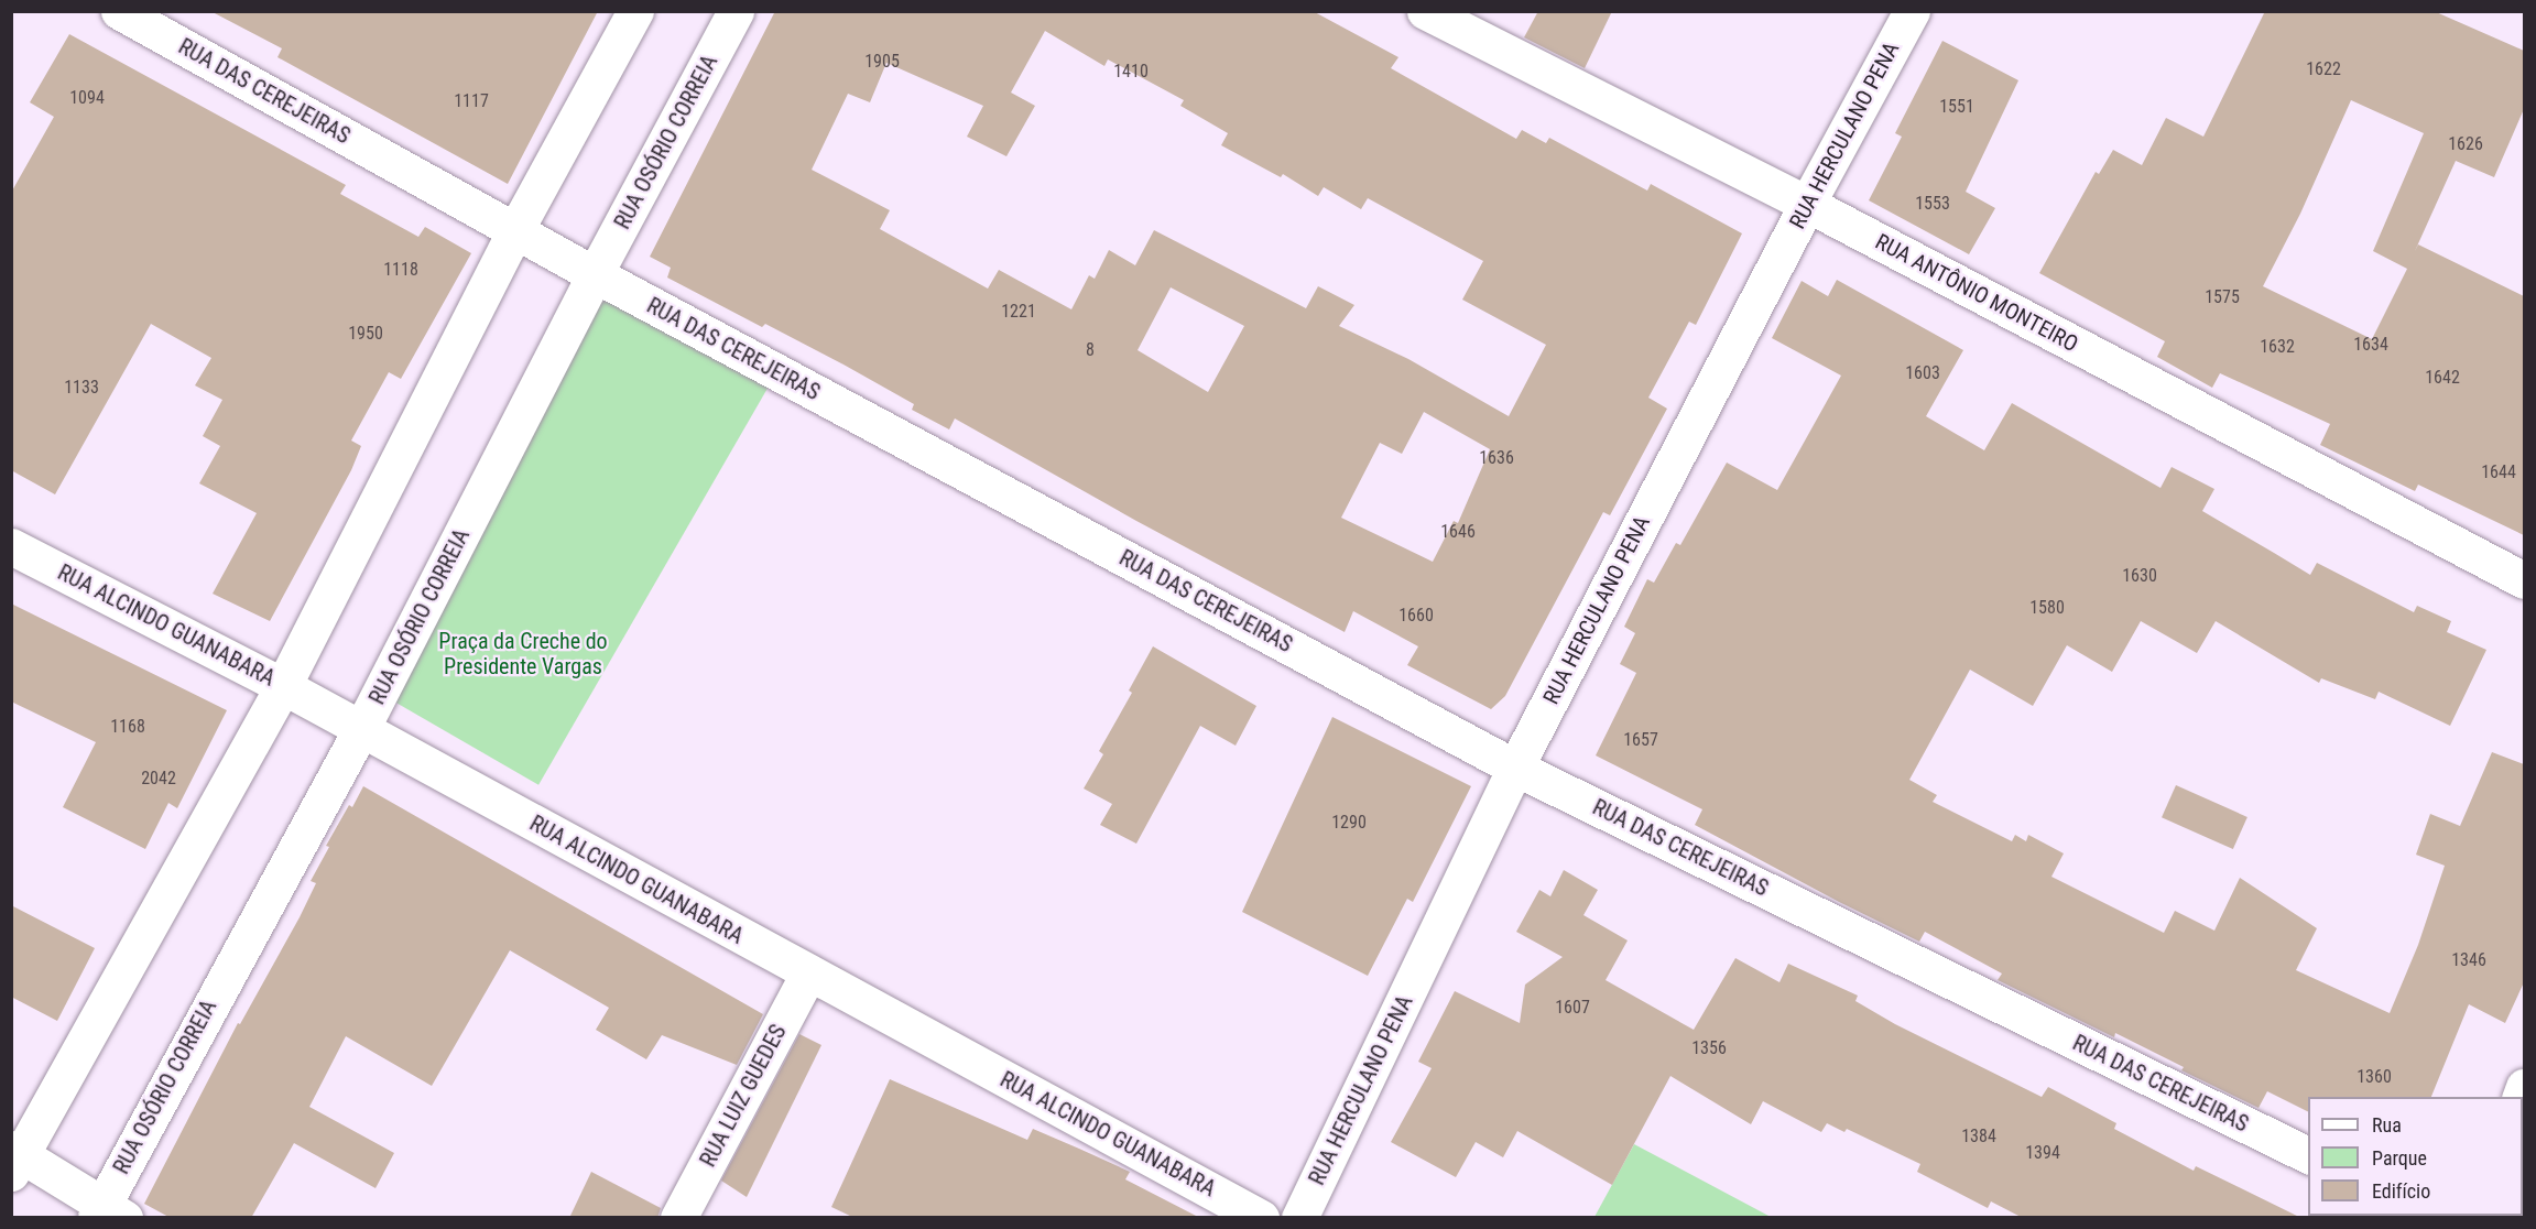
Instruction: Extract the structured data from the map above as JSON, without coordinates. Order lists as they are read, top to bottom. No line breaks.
{"streets":{"street":["RUA DAS CEREJEIRAS","RUA HERCULANO PENA","RUA OSÓRIO CORREIA","RUA ANTÔNIO MONTEIRO","RUA ALCINDO GUANABARA","RUA LUIZ GUEDES"]},"crossings":[["RUA DAS CEREJEIRAS","RUA HERCULANO PENA"],["RUA DAS CEREJEIRAS","RUA OSÓRIO CORREIA"],["RUA HERCULANO PENA","RUA ANTÔNIO MONTEIRO"],["RUA OSÓRIO CORREIA","RUA ALCINDO GUANABARA"],["RUA ALCINDO GUANABARA","RUA LUIZ GUEDES"]],"parks":["Praça da Creche do Presidente Vargas"],"house_numbers":["1905","1622","1410","1094","1117","1551","1626","1553","1118","1575","1221","1950","1634","1632","8","1603","1642","1133","1636","1644","1646","1630","1580","1660","1168","1657","2042","1290","1346","1607","1356","1360","1384","1394"],"legend":["Rua","Parque","Edifício"]}
